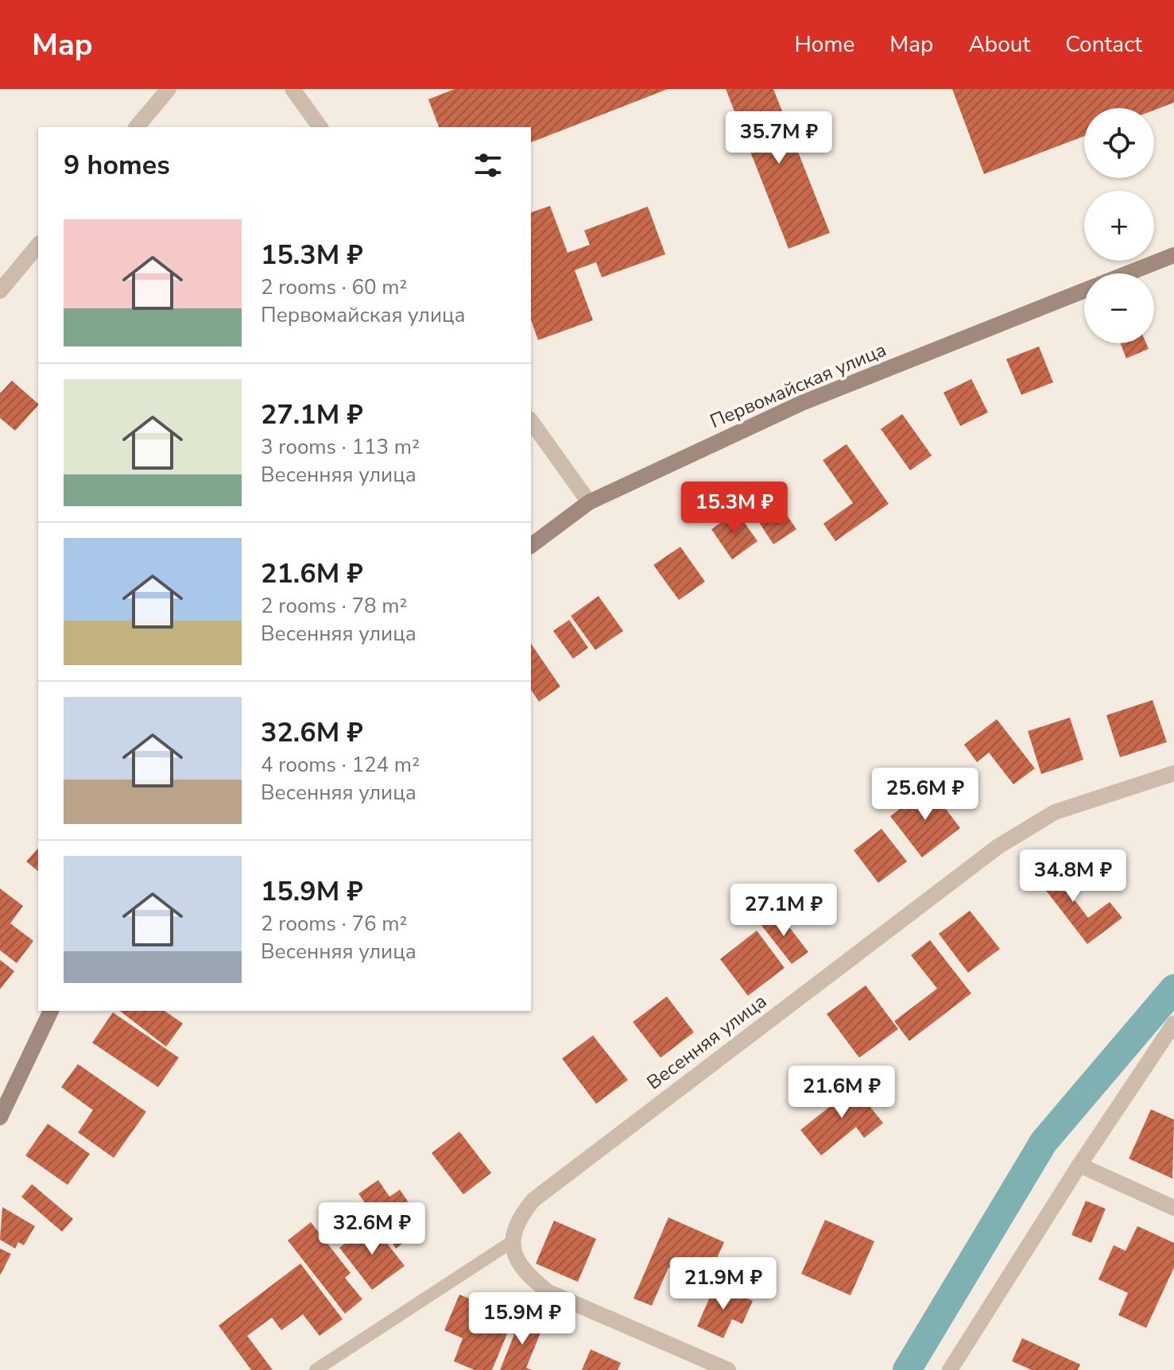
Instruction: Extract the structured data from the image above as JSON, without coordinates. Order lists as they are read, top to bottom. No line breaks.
{"streets":{"main road":["Первомайская улица"],"street":["Весенняя улица"]},"page":{"header":"Map","nav":["Home","Map","About","Contact"],"map_buttons":["+","−"],"price":["35.7M ₽","15.3M ₽","25.6M ₽","34.8M ₽","27.1M ₽","21.6M ₽","32.6M ₽","21.9M ₽","15.9M ₽"],"heading":"9 homes","list":[{"name":"15.3M ₽","note":"2 rooms · 60 m² · Первомайская улица"},{"name":"27.1M ₽","note":"3 rooms · 113 m² · Весенняя улица"},{"name":"21.6M ₽","note":"2 rooms · 78 m² · Весенняя улица"},{"name":"32.6M ₽","note":"4 rooms · 124 m² · Весенняя улица"},{"name":"15.9M ₽","note":"2 rooms · 76 m² · Весенняя улица"}]}}
